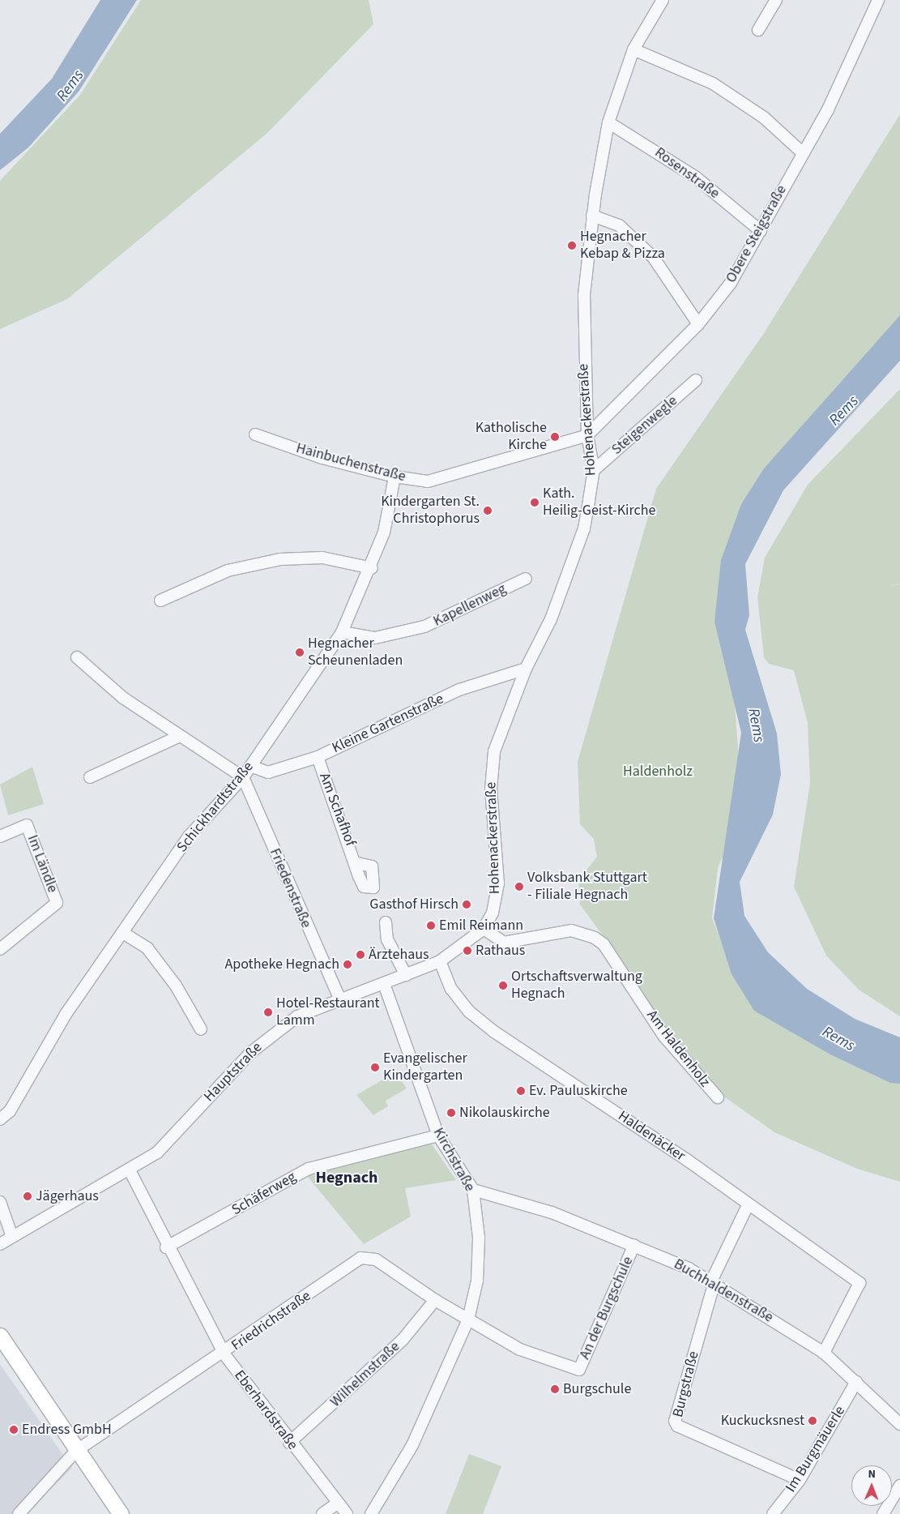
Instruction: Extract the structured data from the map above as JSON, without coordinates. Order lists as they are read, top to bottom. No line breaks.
{"streets":{"street":["Rosenstraße","Obere Steigstraße","Hohenackerstraße","Steigenwegle","Hainbuchenstraße","Kapellenweg","Kleine Gartenstraße","Schickhardtstraße","Am Schafhof","Im Ländle","Friedenstraße","Am Haldenholz","Hauptstraße","Haldenäcker","Kirchstraße","Schäferweg","Buchhaldenstraße","An der Burgschule","Friedrichstraße","Wilhelmstraße","Burgstraße","Eberhardstraße","Im Burgmäuerle"]},"crossings":[["Rosenstraße","Obere Steigstraße"],["Rosenstraße","Hohenackerstraße"],["Obere Steigstraße","Hohenackerstraße"],["Obere Steigstraße","Hainbuchenstraße"],["Hohenackerstraße","Steigenwegle"],["Hohenackerstraße","Hainbuchenstraße"],["Hohenackerstraße","Kleine Gartenstraße"],["Hohenackerstraße","Am Haldenholz"],["Hohenackerstraße","Hauptstraße"],["Hainbuchenstraße","Schickhardtstraße"],["Kapellenweg","Schickhardtstraße"],["Kleine Gartenstraße","Schickhardtstraße"],["Kleine Gartenstraße","Am Schafhof"],["Schickhardtstraße","Friedenstraße"],["Friedenstraße","Hauptstraße"],["Am Haldenholz","Hauptstraße"],["Hauptstraße","Haldenäcker"],["Hauptstraße","Kirchstraße"],["Hauptstraße","Eberhardstraße"],["Haldenäcker","Buchhaldenstraße"],["Haldenäcker","Burgstraße"],["Kirchstraße","Schäferweg"],["Kirchstraße","Buchhaldenstraße"],["Kirchstraße","An der Burgschule"],["Kirchstraße","Friedrichstraße"],["Schäferweg","Eberhardstraße"],["Buchhaldenstraße","An der Burgschule"],["Buchhaldenstraße","Burgstraße"],["Buchhaldenstraße","Im Burgmäuerle"],["An der Burgschule","Friedrichstraße"],["Friedrichstraße","Wilhelmstraße"],["Friedrichstraße","Eberhardstraße"],["Wilhelmstraße","Eberhardstraße"],["Burgstraße","Im Burgmäuerle"]],"districts":["Hegnach"],"water":["Rems"],"parks":["Haldenholz"],"places":["Hegnacher Kebap & Pizza","Katholische Kirche","Kath. Heilig-Geist-Kirche","Kindergarten St. Christophorus","Hegnacher Scheunenladen","Volksbank Stuttgart - Filiale Hegnach","Gasthof Hirsch","Emil Reimann","Rathaus","Ärztehaus","Apotheke Hegnach","Ortschaftsverwaltung Hegnach","Hotel-Restaurant Lamm","Evangelischer Kindergarten","Ev. Pauluskirche","Nikolauskirche","Jägerhaus","Burgschule","Kuckucksnest","Endress GmbH"],"north":"top"}
